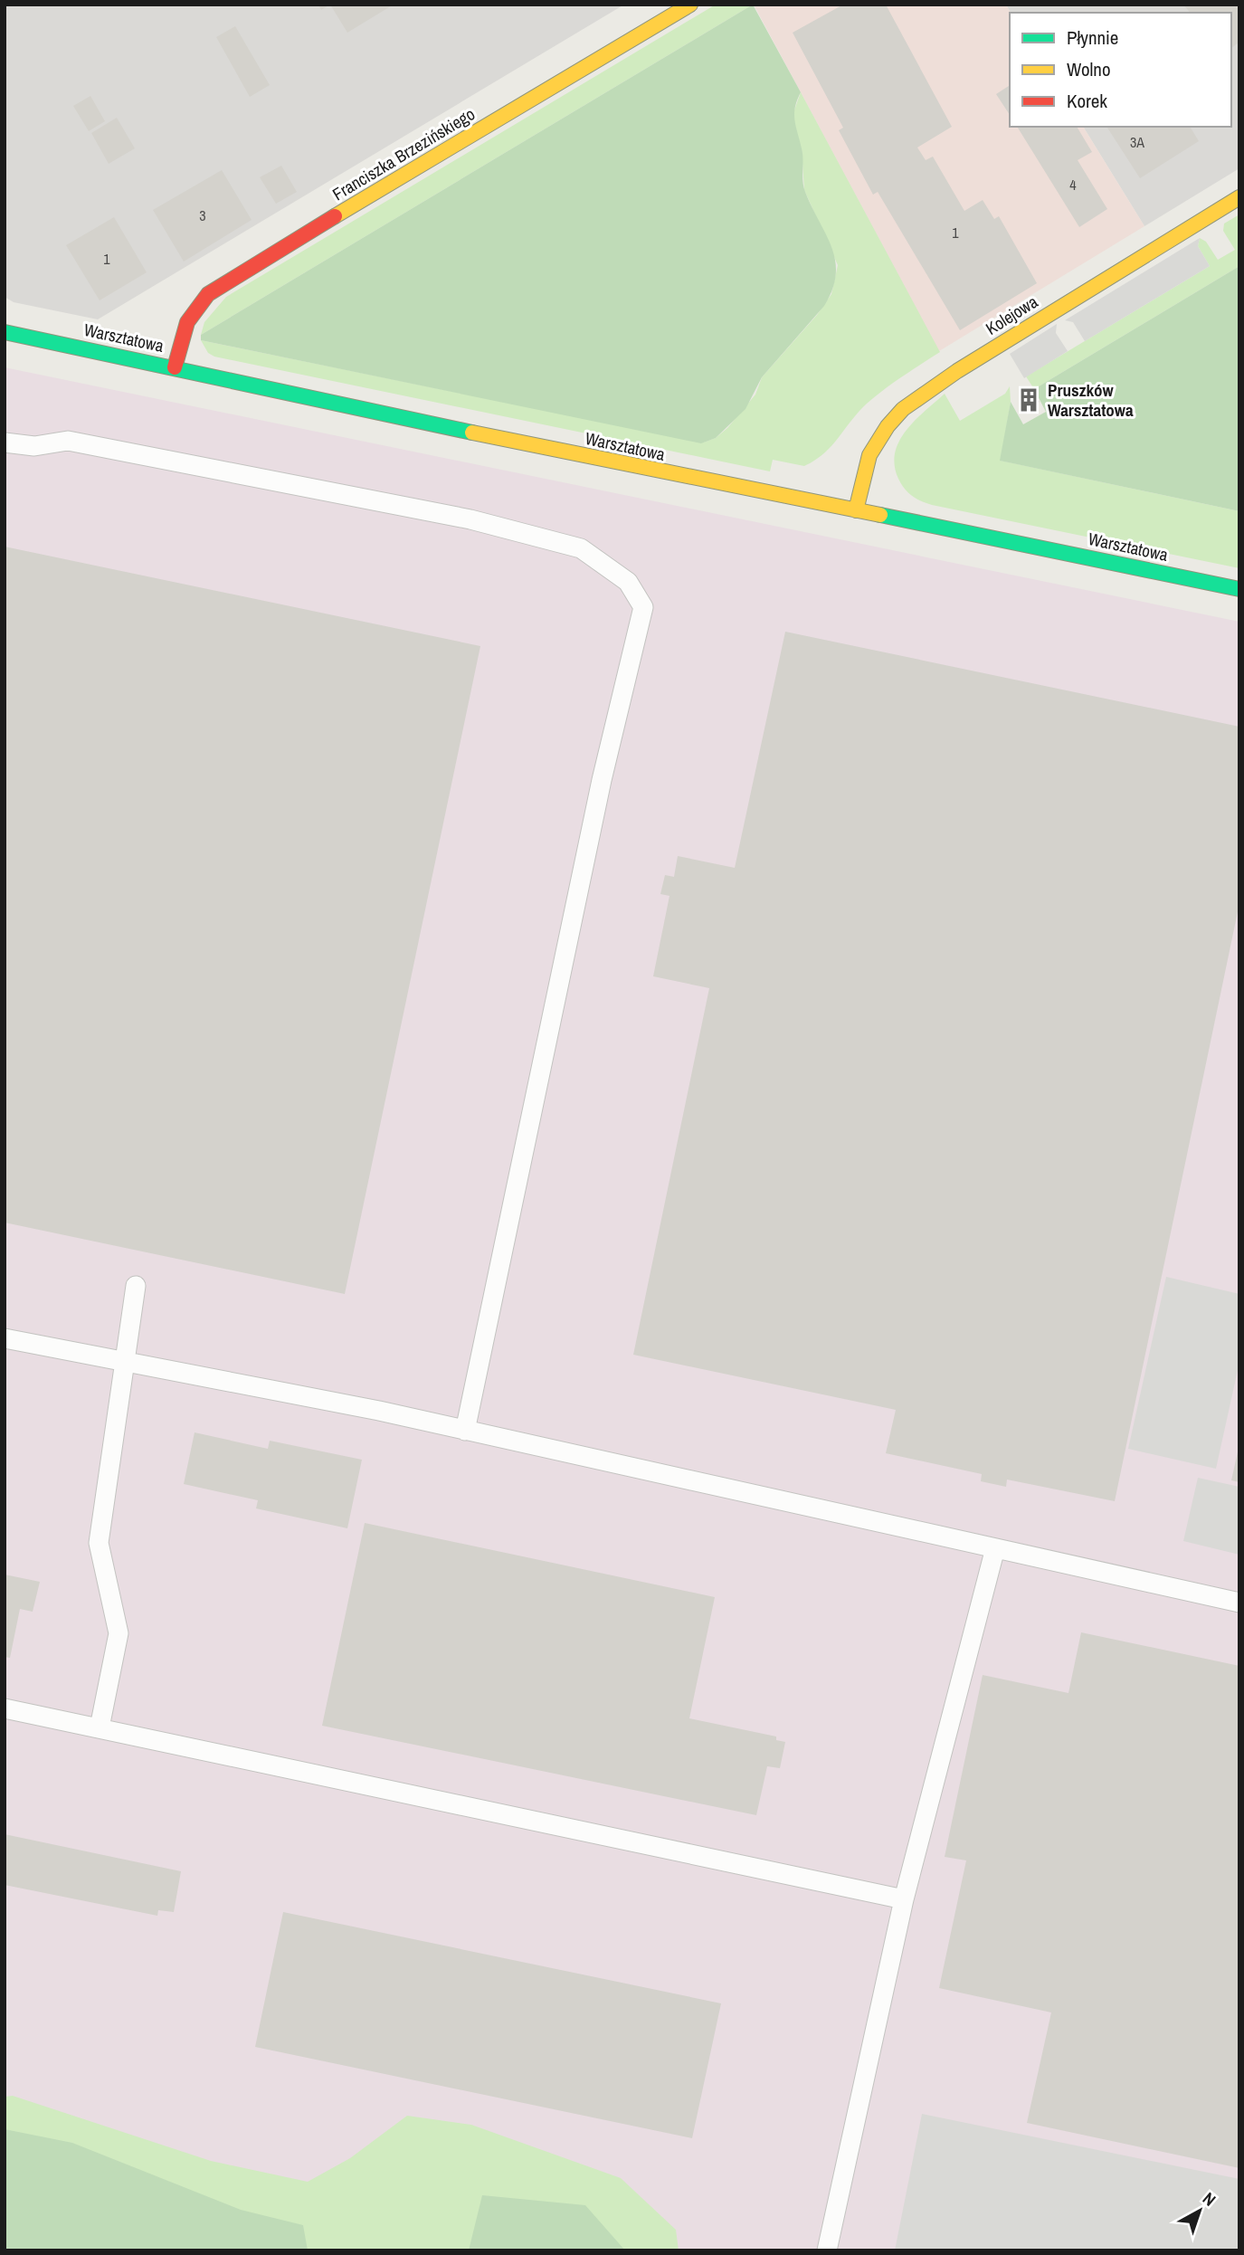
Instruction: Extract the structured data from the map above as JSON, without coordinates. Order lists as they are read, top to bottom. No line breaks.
{"streets":{"street":["Franciszka Brzezińskiego","Kolejowa","Warsztatowa"]},"crossings":[["Franciszka Brzezińskiego","Warsztatowa"],["Kolejowa","Warsztatowa"]],"places":{"building":["Pruszków Warsztatowa"]},"house_numbers":["3A","4","3","1","1"],"legend":["Płynnie","Wolno","Korek"],"north":"top right"}
